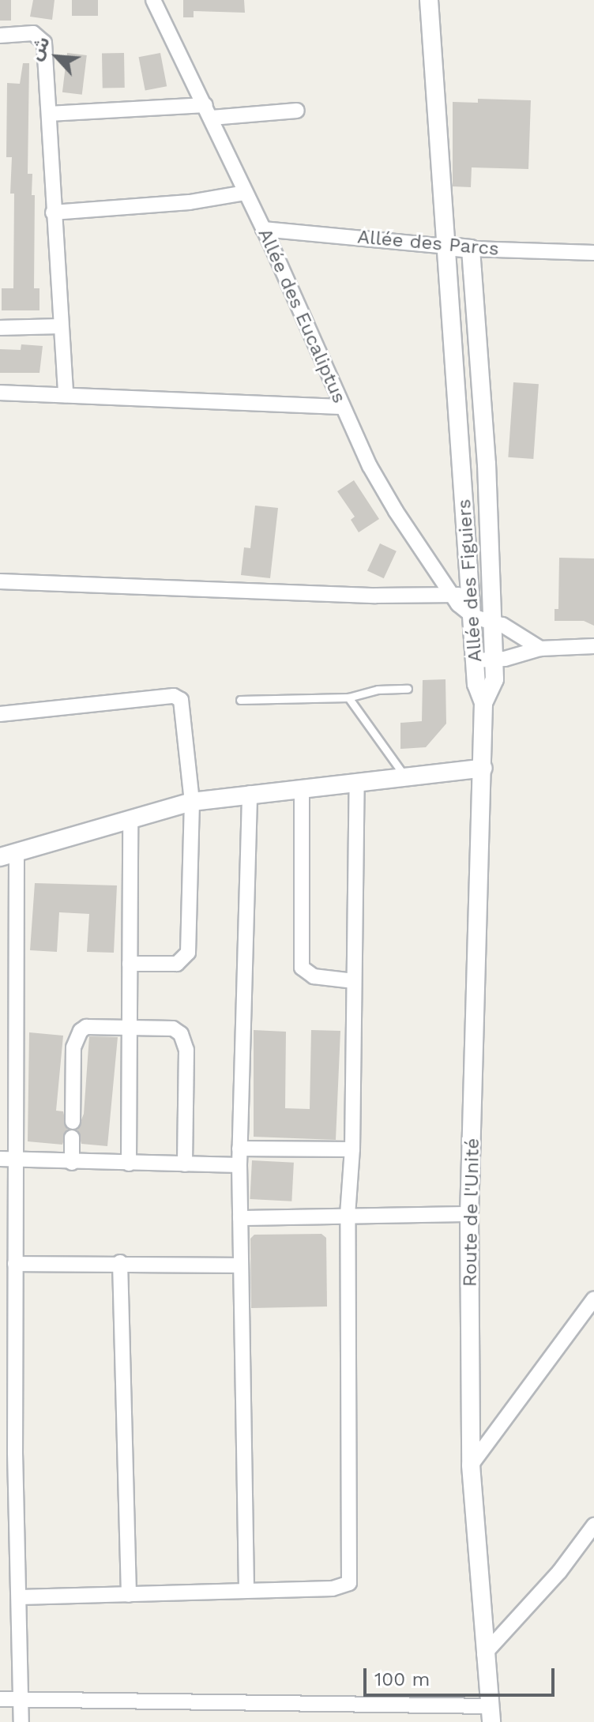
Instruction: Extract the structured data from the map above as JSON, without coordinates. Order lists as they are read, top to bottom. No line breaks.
{"streets":{"street":["Allée des Parcs","Allée des Eucaliptus","Allée des Figuiers","Route de l'Unité"]},"crossings":[["Allée des Parcs","Allée des Eucaliptus"],["Allée des Parcs","Allée des Figuiers"],["Allée des Eucaliptus","Allée des Figuiers"],["Allée des Figuiers","Route de l'Unité"]],"scale_bar":"100 m","north":"top left"}
